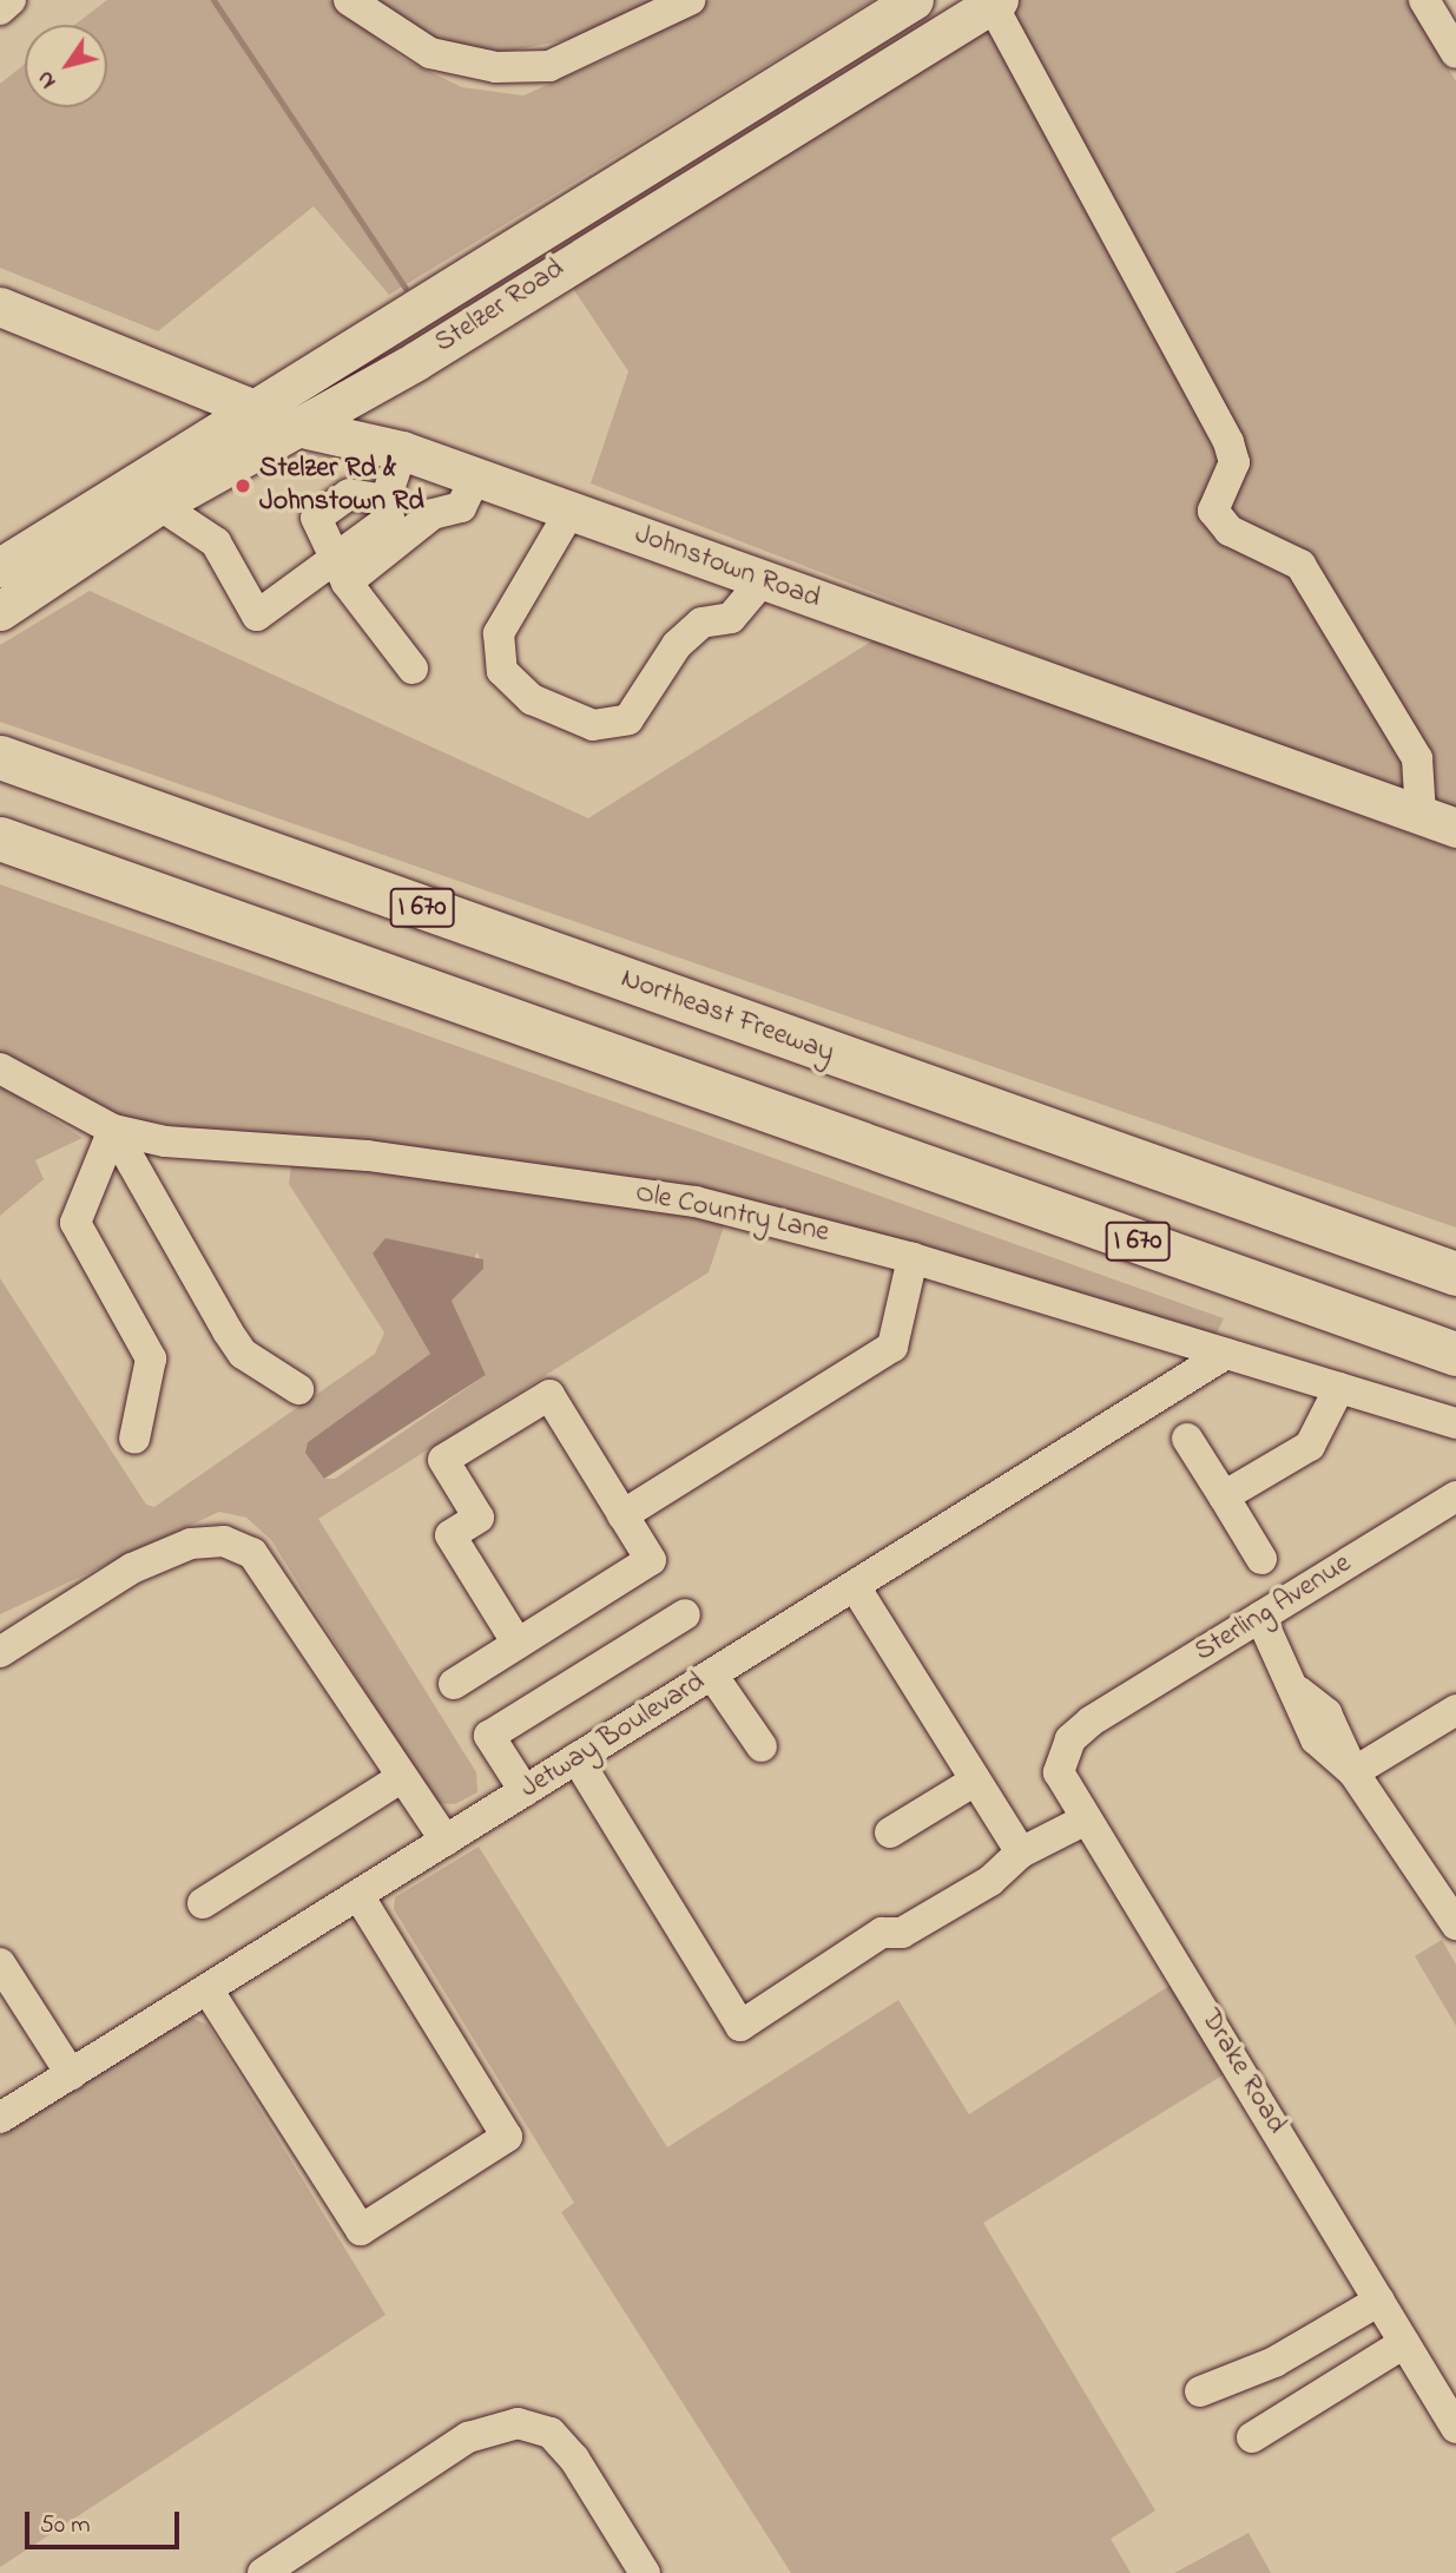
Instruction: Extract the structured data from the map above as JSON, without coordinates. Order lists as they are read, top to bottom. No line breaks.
{"streets":{"highway":["I 670","Northeast Freeway"],"main road":["Stelzer Road","Johnstown Road"],"street":["Ole Country Lane","Sterling Avenue","Jetway Boulevard","Drake Road"]},"crossings":[["Stelzer Road","Johnstown Road"],["Ole Country Lane","Jetway Boulevard"],["Sterling Avenue","Drake Road"]],"places":["Stelzer Rd & Johnstown Rd"],"scale_bar":"50 m","north":"bottom left"}
